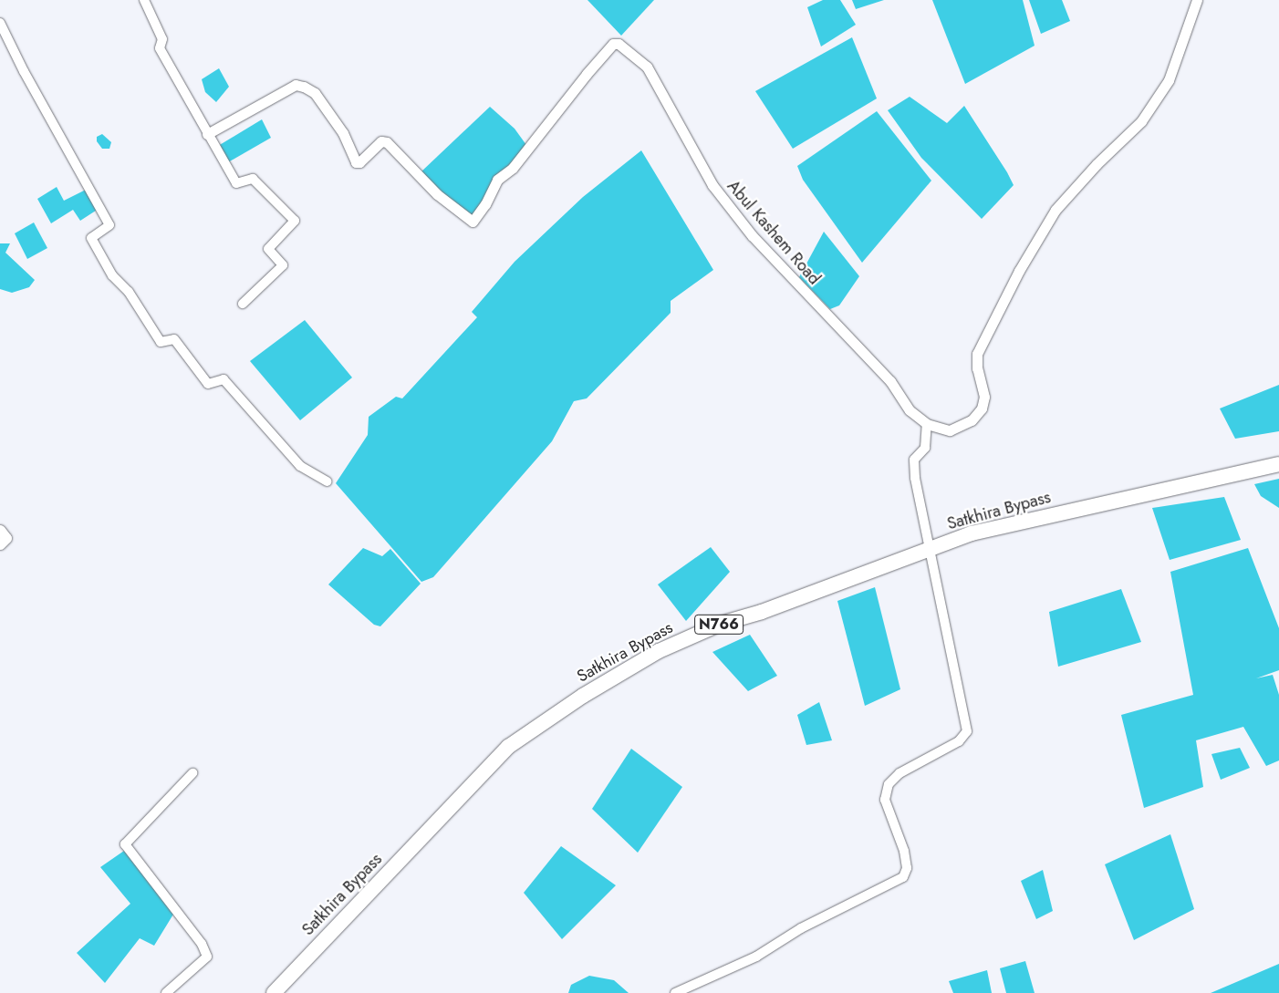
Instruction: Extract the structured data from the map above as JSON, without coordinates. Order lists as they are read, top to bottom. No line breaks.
{"streets":{"highway":["Satkhira Bypass","N766"],"street":["Abul Kashem Road"]}}
